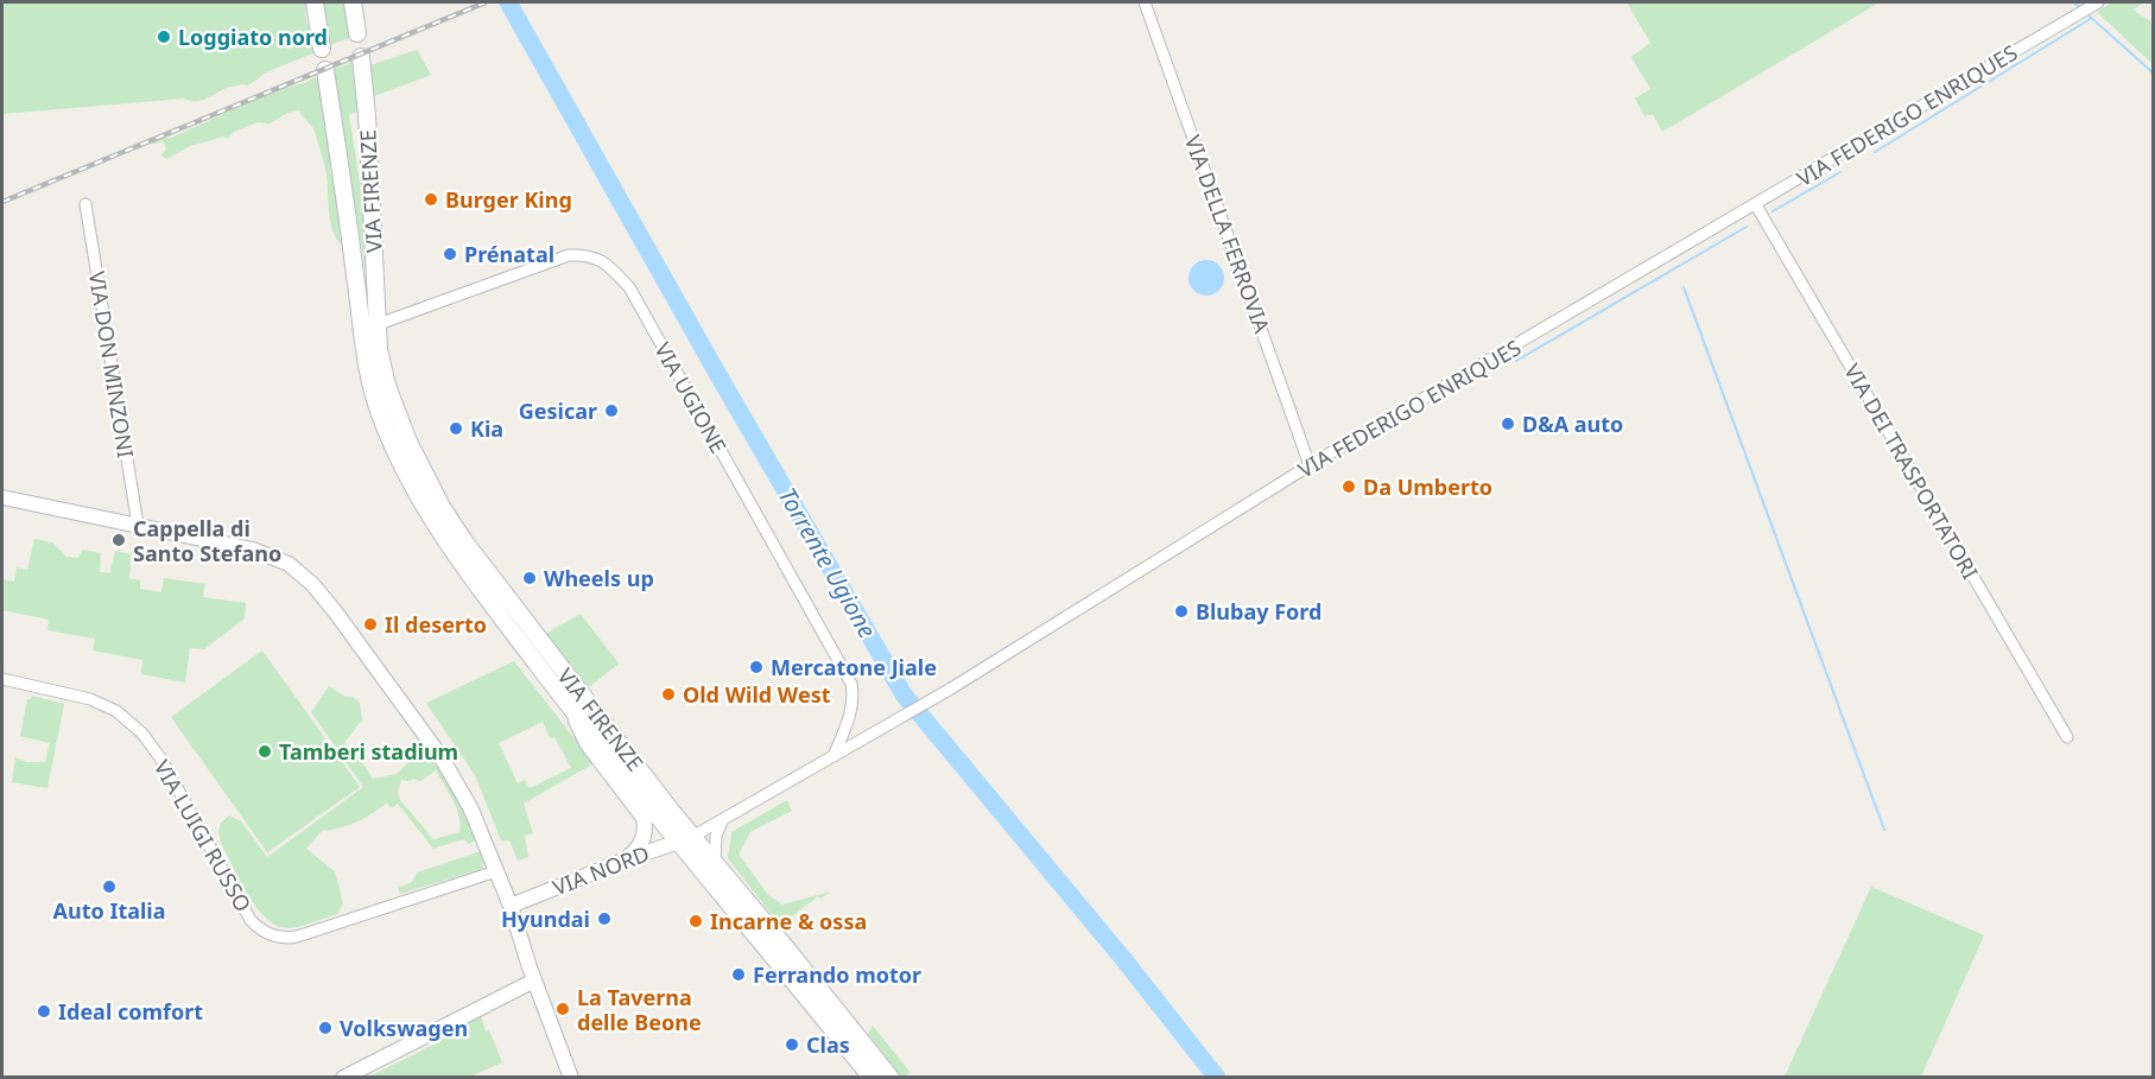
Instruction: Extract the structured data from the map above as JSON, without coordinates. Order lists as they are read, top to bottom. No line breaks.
{"streets":{"main road":["VIA FIRENZE"],"street":["VIA FEDERIGO ENRIQUES","VIA DELLA FERROVIA","VIA DON MINZONI","VIA UGIONE","VIA DEI TRASPORTATORI","VIA LUIGI RUSSO","VIA NORD"]},"crossings":[["VIA FEDERIGO ENRIQUES","VIA FIRENZE"],["VIA FEDERIGO ENRIQUES","VIA DELLA FERROVIA"],["VIA FEDERIGO ENRIQUES","VIA UGIONE"],["VIA FEDERIGO ENRIQUES","VIA DEI TRASPORTATORI"],["VIA FEDERIGO ENRIQUES","VIA NORD"],["VIA FIRENZE","VIA UGIONE"],["VIA FIRENZE","VIA NORD"]],"water":["Torrente Ugione"],"places":["Loggiato nord","Burger King","Prénatal","Gesicar","D&A auto","Kia","Da Umberto","Cappella di Santo Stefano","Wheels up","Blubay Ford","Il deserto","Mercatone Jiale","Old Wild West","Tamberi stadium","Auto Italia","Hyundai","Incarne & ossa","Ferrando motor","La Taverna delle Beone","Ideal comfort","Volkswagen","Clas"]}
